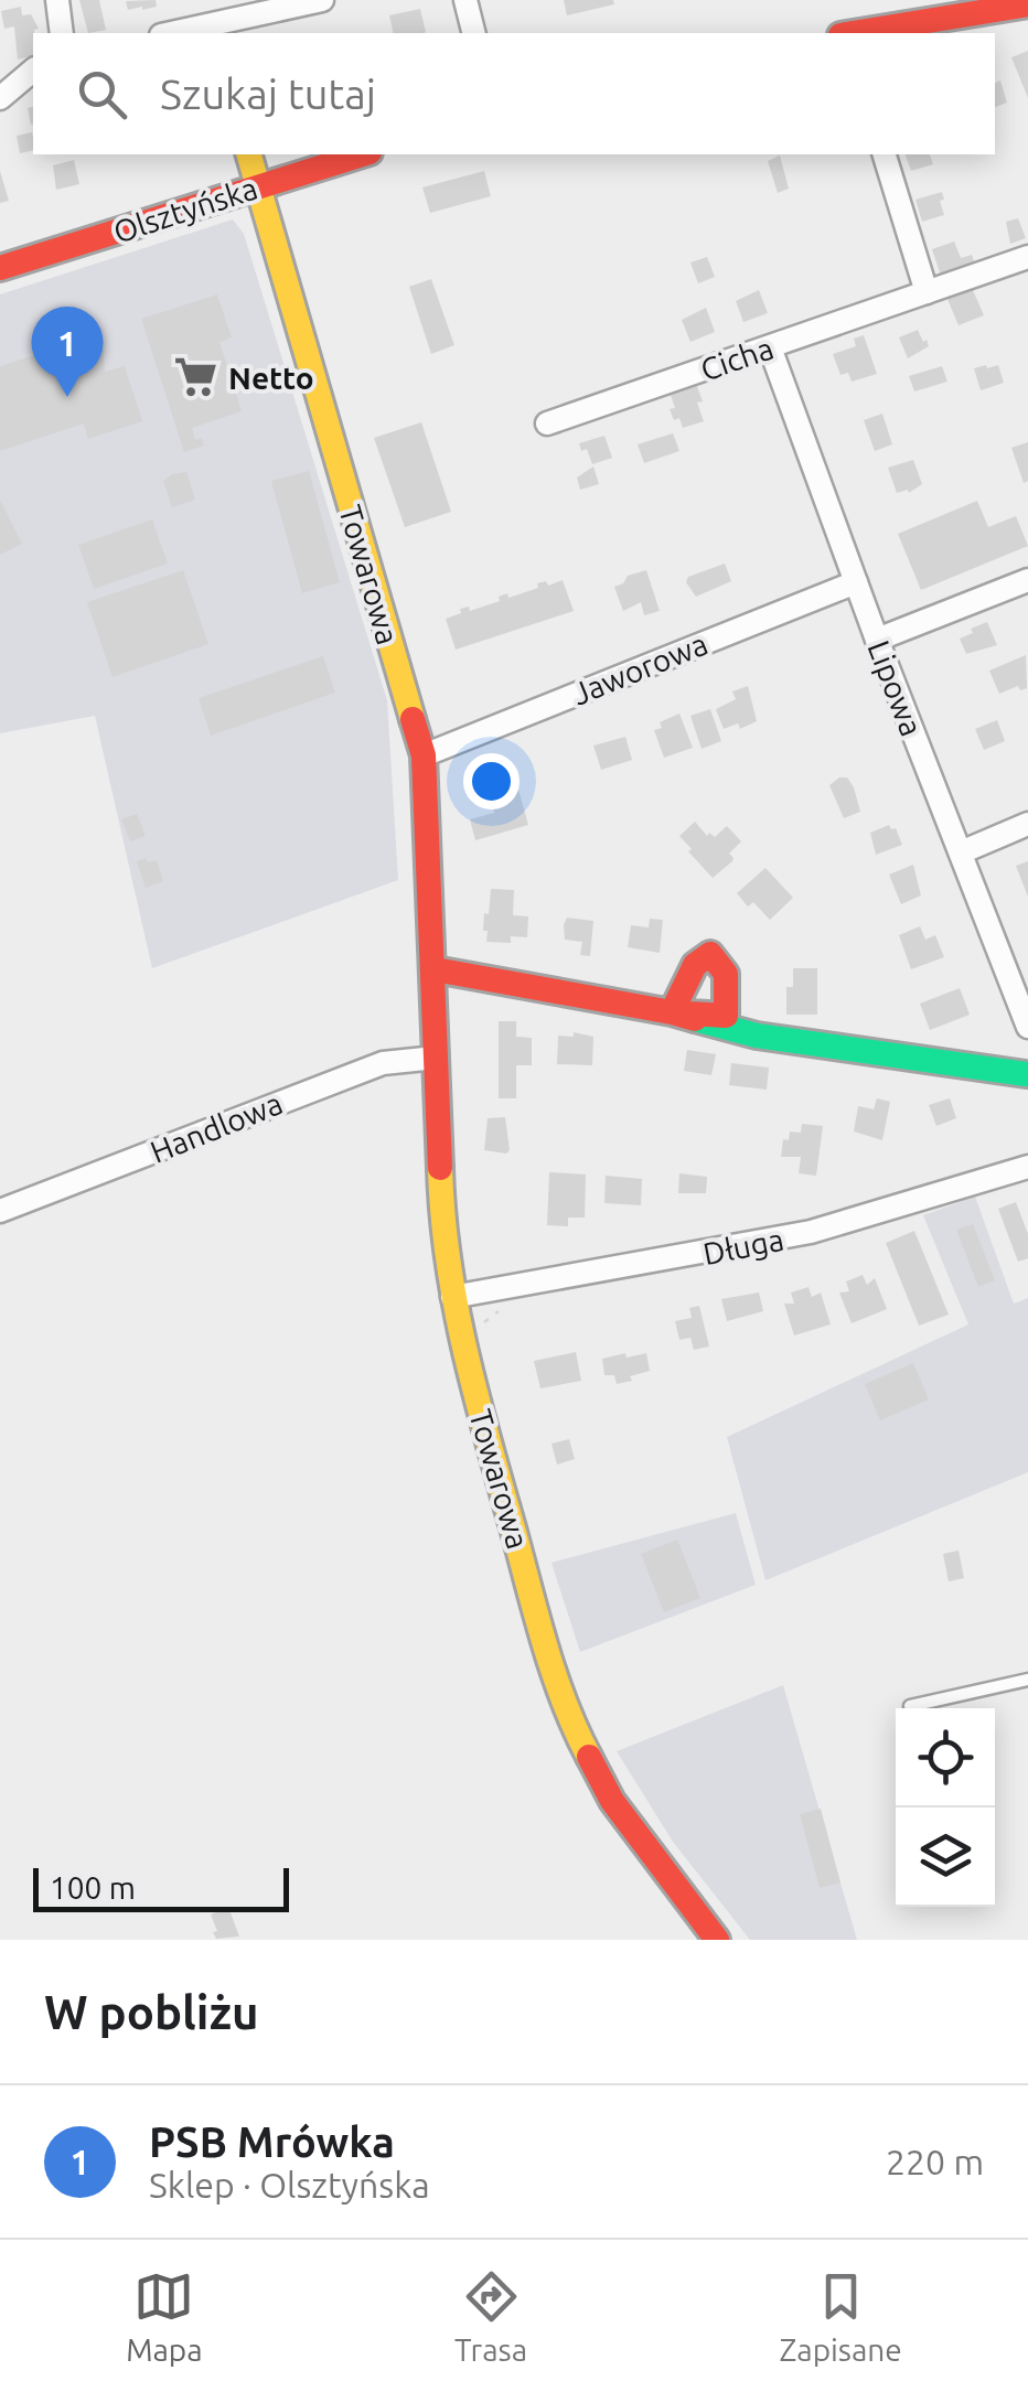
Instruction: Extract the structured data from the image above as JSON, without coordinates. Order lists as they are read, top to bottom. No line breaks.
{"streets":{"street":["Olsztyńska","Cicha","Towarowa","Jaworowa","Lipowa","Handlowa","Długa"]},"crossings":[["Olsztyńska","Towarowa"],["Cicha","Lipowa"],["Towarowa","Jaworowa"],["Towarowa","Handlowa"],["Towarowa","Długa"],["Jaworowa","Lipowa"]],"places":{"supermarket":["Netto"]},"scale_bar":"100 m","page":{"search":"Szukaj tutaj","pins":"1","scale":"100 m","heading":"W pobliżu","list":[{"mark":"1","name":"PSB Mrówka","note":"Sklep · Olsztyńska","value":"220 m"}],"nav":["Mapa","Trasa","Zapisane"]}}
